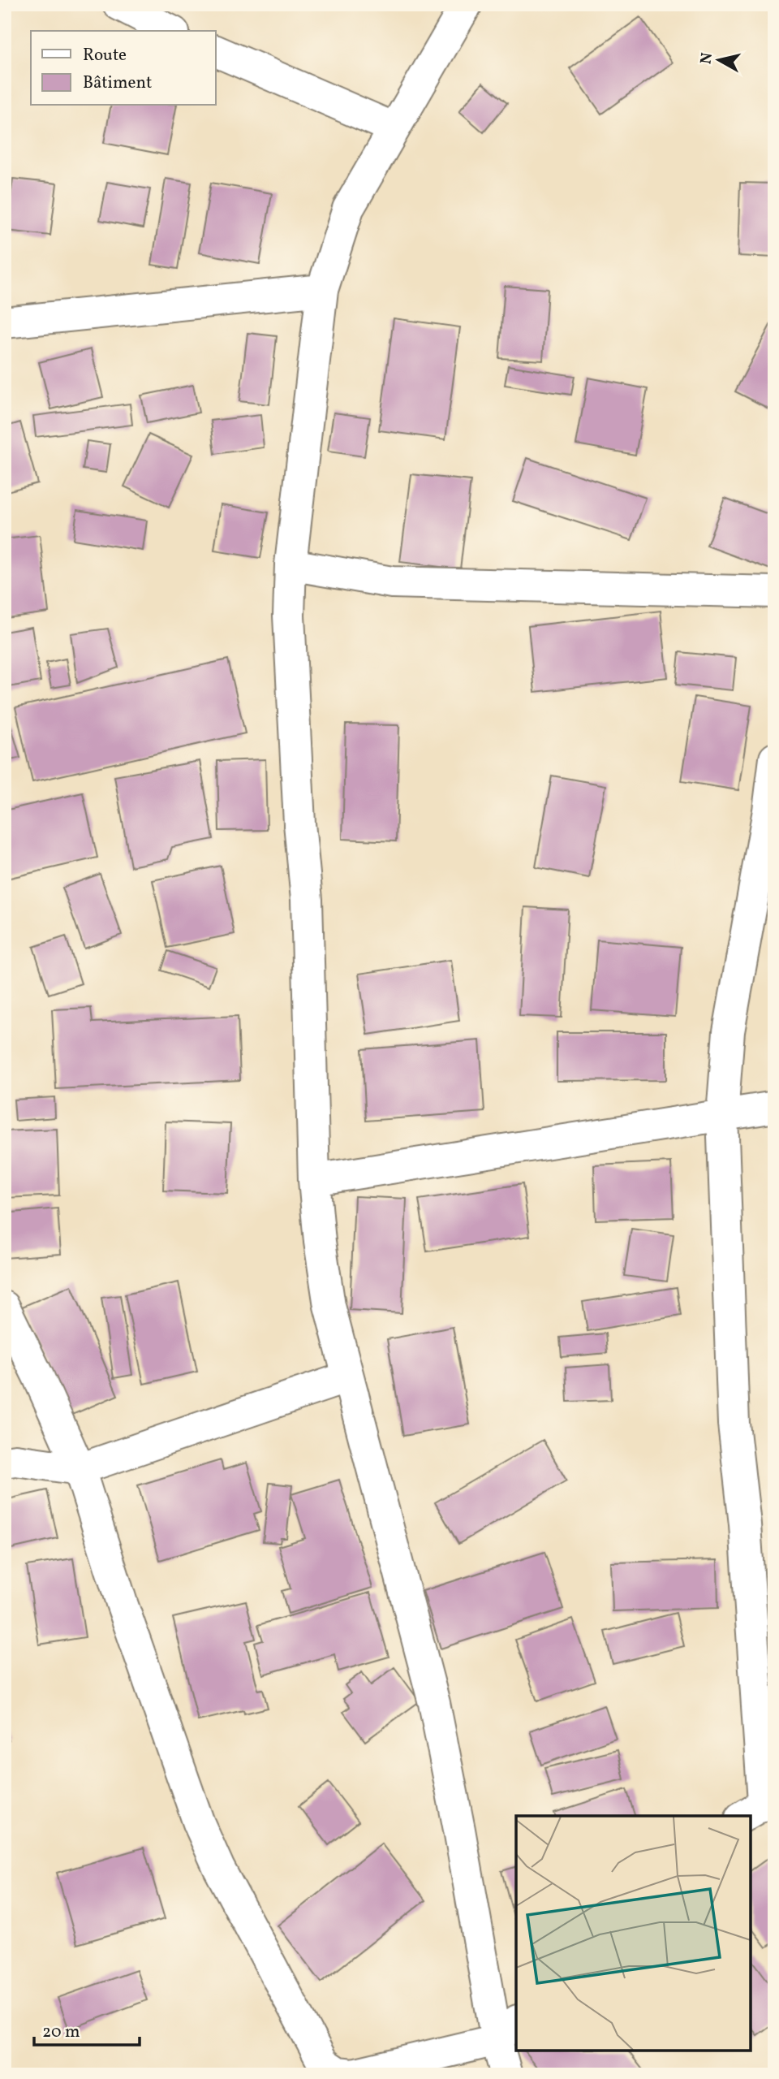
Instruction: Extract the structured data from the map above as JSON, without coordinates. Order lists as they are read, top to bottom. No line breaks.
{"legend":["Route","Bâtiment"],"scale_bar":"20 m","north":"left"}
